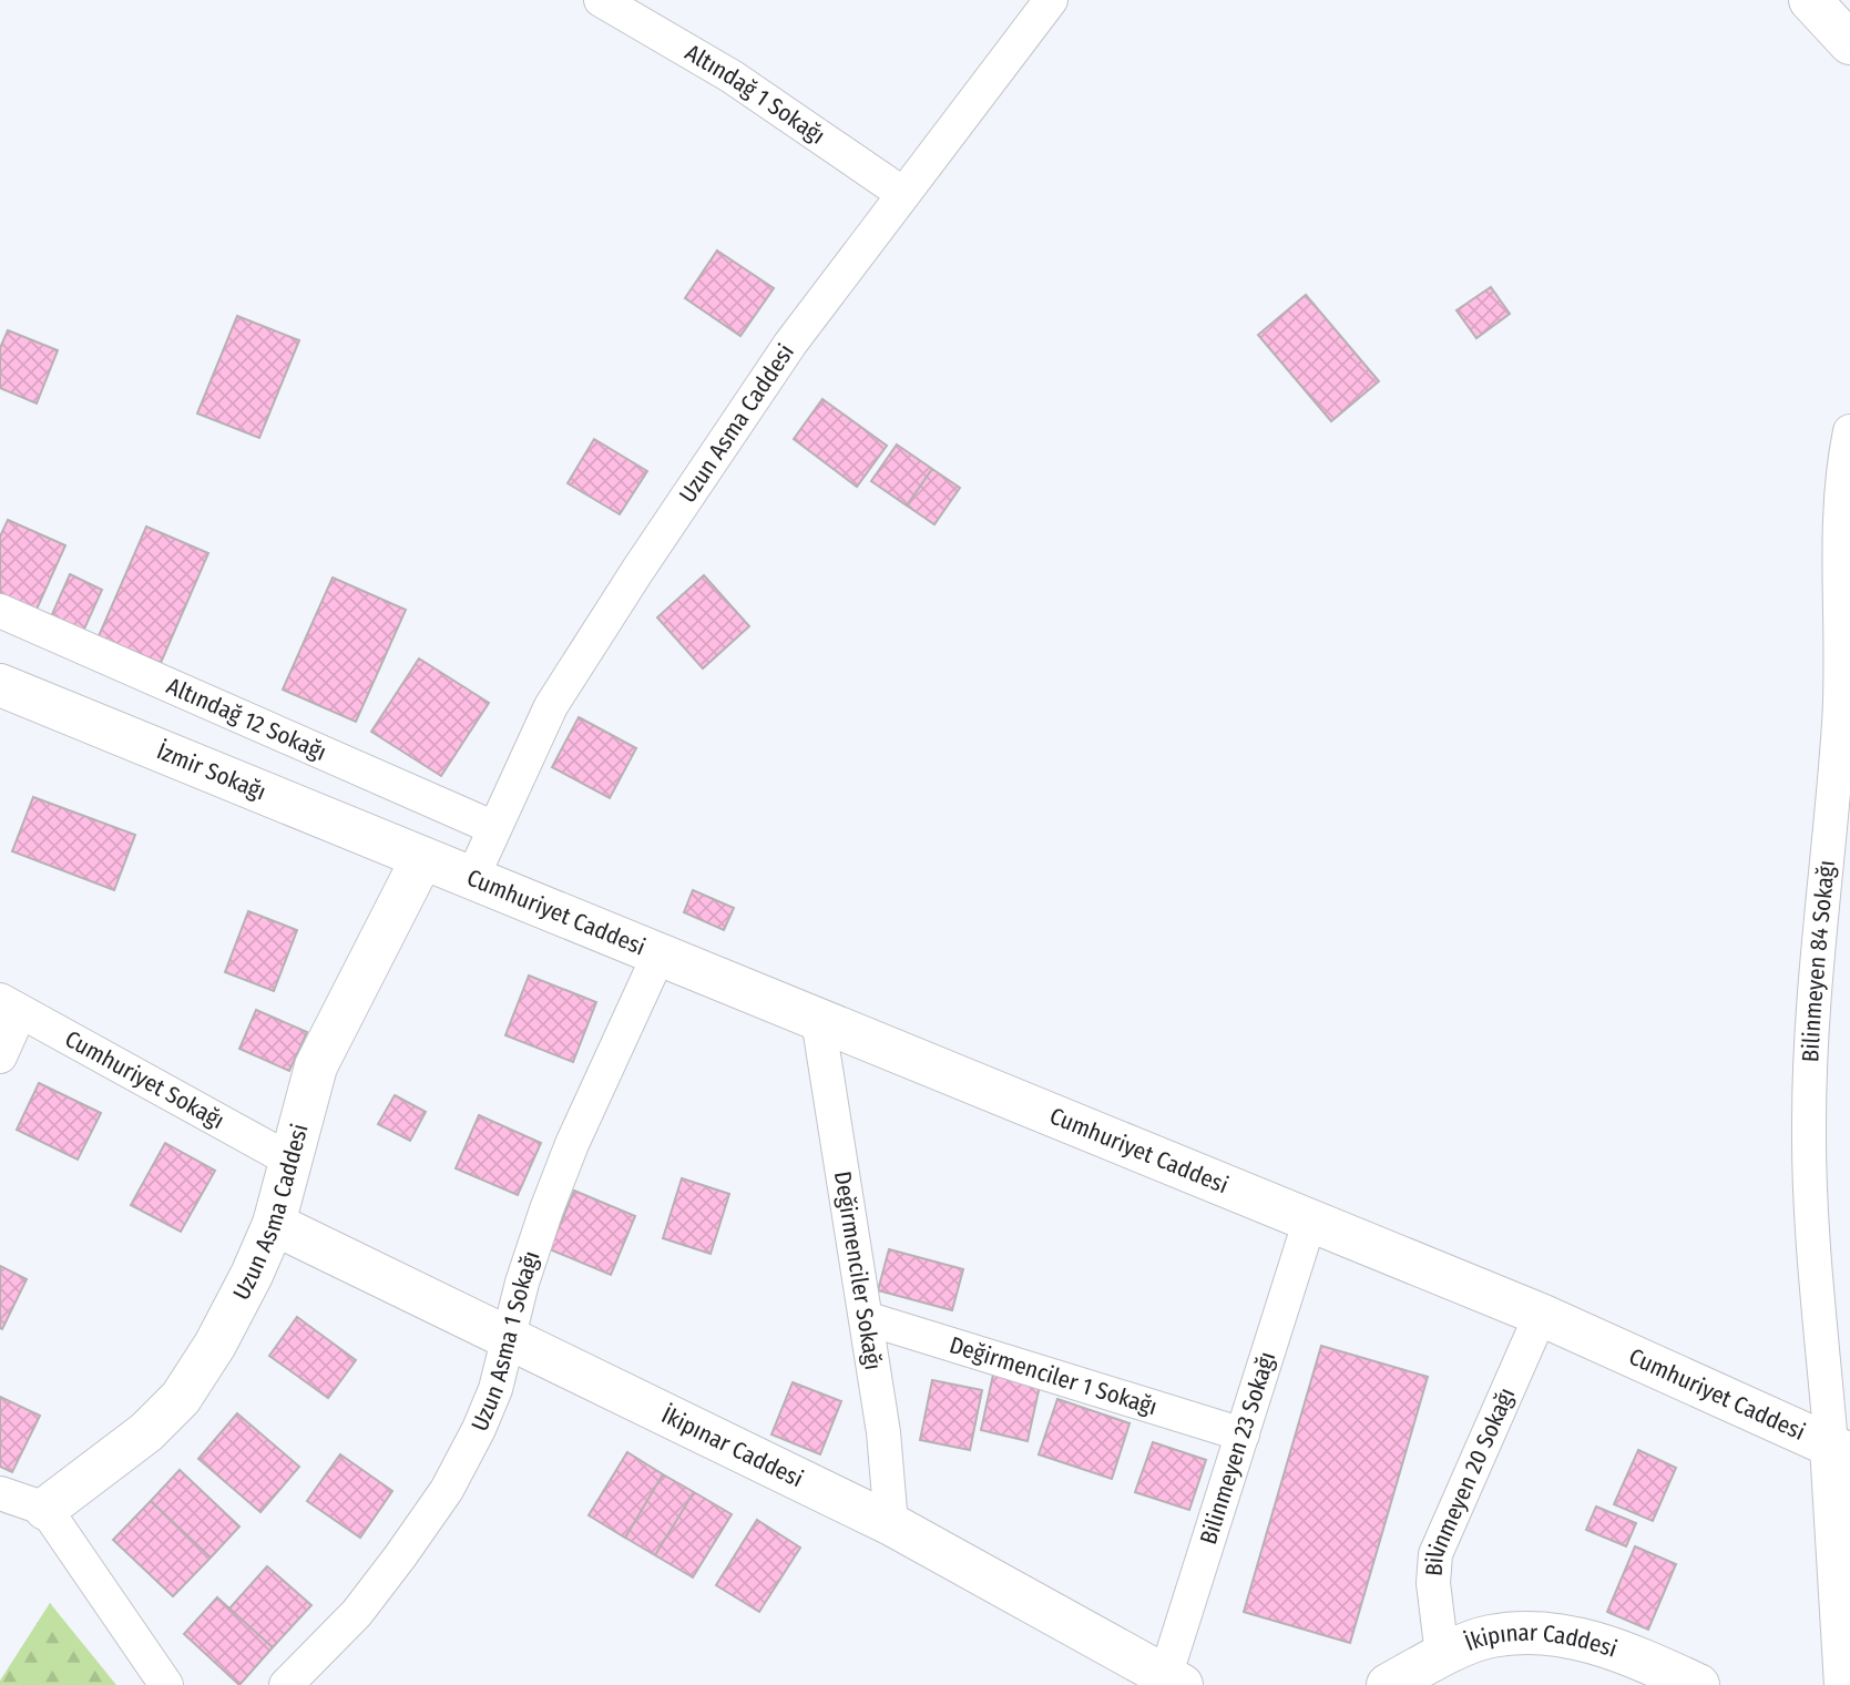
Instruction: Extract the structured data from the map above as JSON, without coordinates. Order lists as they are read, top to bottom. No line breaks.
{"streets":{"street":["Altındağ 1 Sokağı","Uzun Asma Caddesi","Altındağ 12 Sokağı","İzmir Sokağı","Cumhuriyet Caddesi","Bilinmeyen 84 Sokağı","Cumhuriyet Sokağı","Değirmenciler Sokağı","Uzun Asma 1 Sokağı","Değirmenciler 1 Sokağı","İkipınar Caddesi","Bilinmeyen 23 Sokağı","Bilinmeyen 20 Sokağı"]},"crossings":[["Altındağ 1 Sokağı","Uzun Asma Caddesi"],["Uzun Asma Caddesi","Altındağ 12 Sokağı"],["Uzun Asma Caddesi","İzmir Sokağı"],["Uzun Asma Caddesi","Cumhuriyet Caddesi"],["Uzun Asma Caddesi","Cumhuriyet Sokağı"],["Uzun Asma Caddesi","İkipınar Caddesi"],["İzmir Sokağı","Cumhuriyet Caddesi"],["Cumhuriyet Caddesi","Bilinmeyen 84 Sokağı"],["Cumhuriyet Caddesi","Değirmenciler Sokağı"],["Cumhuriyet Caddesi","Uzun Asma 1 Sokağı"],["Cumhuriyet Caddesi","Bilinmeyen 23 Sokağı"],["Cumhuriyet Caddesi","Bilinmeyen 20 Sokağı"],["Değirmenciler Sokağı","Değirmenciler 1 Sokağı"],["Değirmenciler Sokağı","İkipınar Caddesi"],["Uzun Asma 1 Sokağı","İkipınar Caddesi"],["Değirmenciler 1 Sokağı","Bilinmeyen 23 Sokağı"],["İkipınar Caddesi","Bilinmeyen 23 Sokağı"],["İkipınar Caddesi","Bilinmeyen 20 Sokağı"]]}
